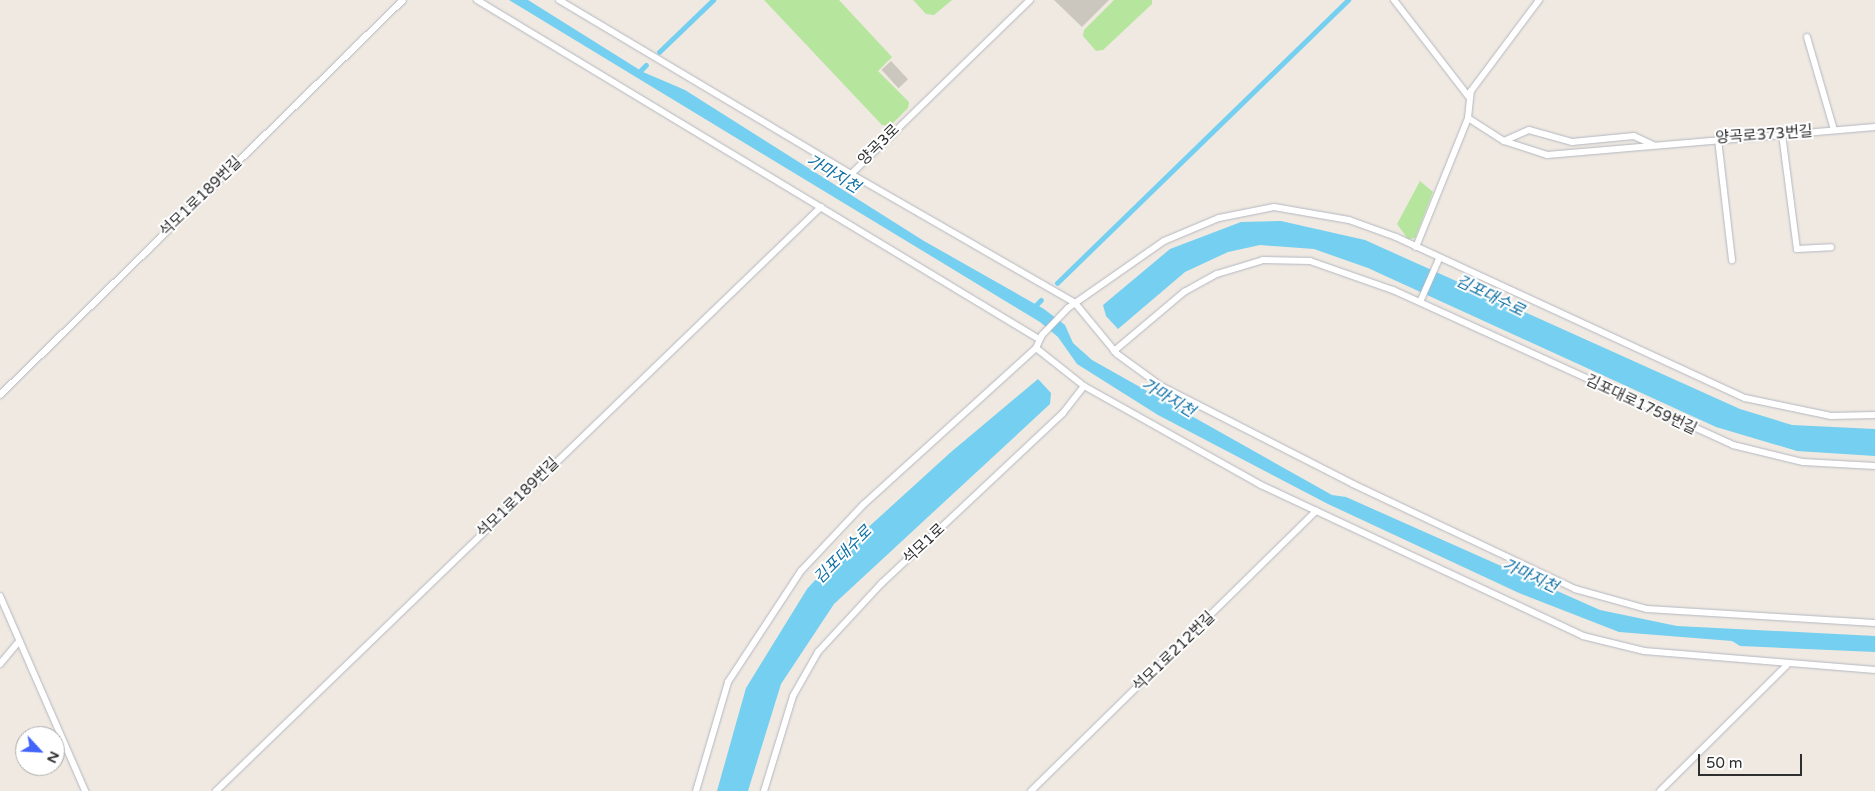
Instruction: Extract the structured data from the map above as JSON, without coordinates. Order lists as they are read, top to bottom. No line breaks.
{"streets":{"lane":["양곡로373번길","양곡3로","석모1로189번길","김포대로1759번길","석모1로","석모1로212번길"]},"water":["가마지천","김포대수로"],"scale_bar":"50 m","north":"bottom right"}
